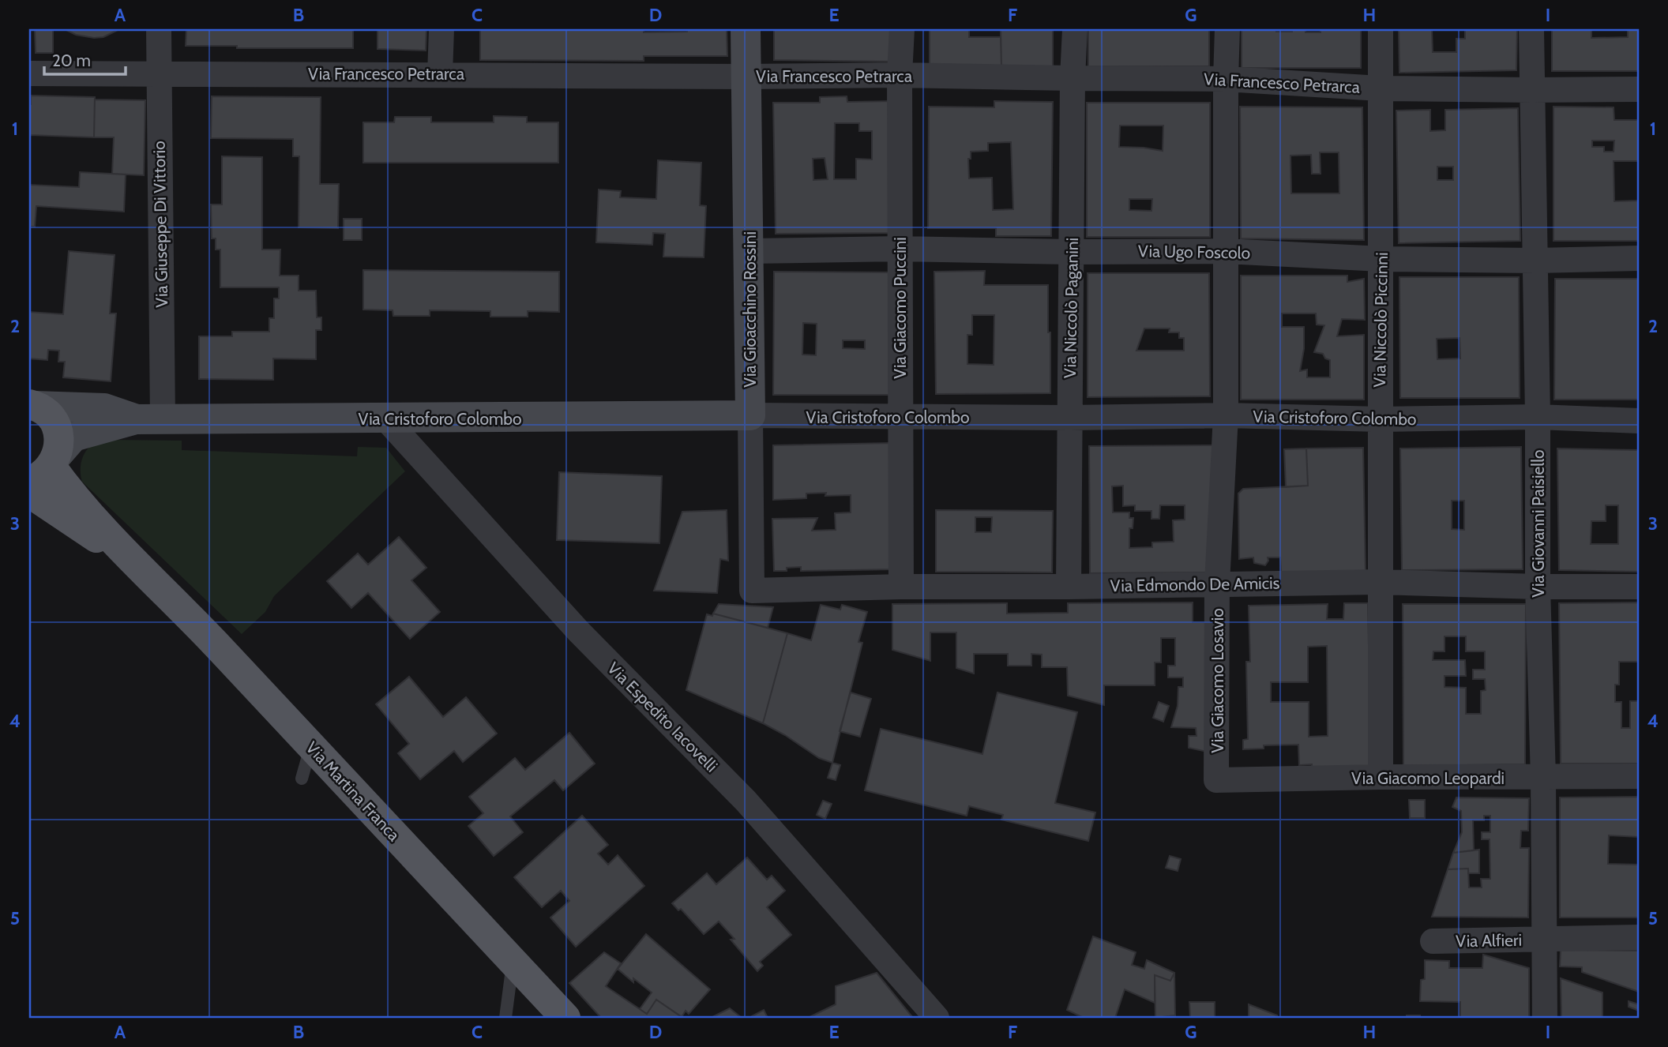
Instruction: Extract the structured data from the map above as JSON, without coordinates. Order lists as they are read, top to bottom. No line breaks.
{"streets":{"main road":["Via Martina Franca"],"street":["Via Francesco Petrarca","Via Giuseppe Di Vittorio","Via Ugo Foscolo","Via Giacomo Puccini","Via Niccolò Paganini","Via Gioacchino Rossini","Via Niccolò Piccinni","Via Cristoforo Colombo","Via Giovanni Paisiello","Via Edmondo De Amicis","Via Giacomo Losavio","Via Espedito Iacovelli","Via Giacomo Leopardi","Via Alfieri"]},"crossings":[["Via Francesco Petrarca","Via Giuseppe Di Vittorio"],["Via Francesco Petrarca","Via Giacomo Puccini"],["Via Francesco Petrarca","Via Niccolò Paganini"],["Via Francesco Petrarca","Via Gioacchino Rossini"],["Via Francesco Petrarca","Via Niccolò Piccinni"],["Via Francesco Petrarca","Via Giovanni Paisiello"],["Via Francesco Petrarca","Via Giacomo Losavio"],["Via Giuseppe Di Vittorio","Via Cristoforo Colombo"],["Via Ugo Foscolo","Via Giacomo Puccini"],["Via Ugo Foscolo","Via Niccolò Paganini"],["Via Ugo Foscolo","Via Gioacchino Rossini"],["Via Ugo Foscolo","Via Niccolò Piccinni"],["Via Ugo Foscolo","Via Giovanni Paisiello"],["Via Ugo Foscolo","Via Giacomo Losavio"],["Via Giacomo Puccini","Via Cristoforo Colombo"],["Via Giacomo Puccini","Via Edmondo De Amicis"],["Via Niccolò Paganini","Via Cristoforo Colombo"],["Via Niccolò Paganini","Via Edmondo De Amicis"],["Via Gioacchino Rossini","Via Cristoforo Colombo"],["Via Gioacchino Rossini","Via Edmondo De Amicis"],["Via Niccolò Piccinni","Via Cristoforo Colombo"],["Via Niccolò Piccinni","Via Edmondo De Amicis"],["Via Niccolò Piccinni","Via Giacomo Leopardi"],["Via Cristoforo Colombo","Via Giovanni Paisiello"],["Via Cristoforo Colombo","Via Giacomo Losavio"],["Via Cristoforo Colombo","Via Espedito Iacovelli"],["Via Cristoforo Colombo","Via Martina Franca"],["Via Giovanni Paisiello","Via Edmondo De Amicis"],["Via Giovanni Paisiello","Via Giacomo Leopardi"],["Via Giovanni Paisiello","Via Alfieri"],["Via Edmondo De Amicis","Via Giacomo Losavio"],["Via Giacomo Losavio","Via Giacomo Leopardi"]],"scale_bar":"20 m","grid":{"columns":["A","B","C","D","E","F","G","H","I"],"rows":["1","2","3","4","5"]}}
